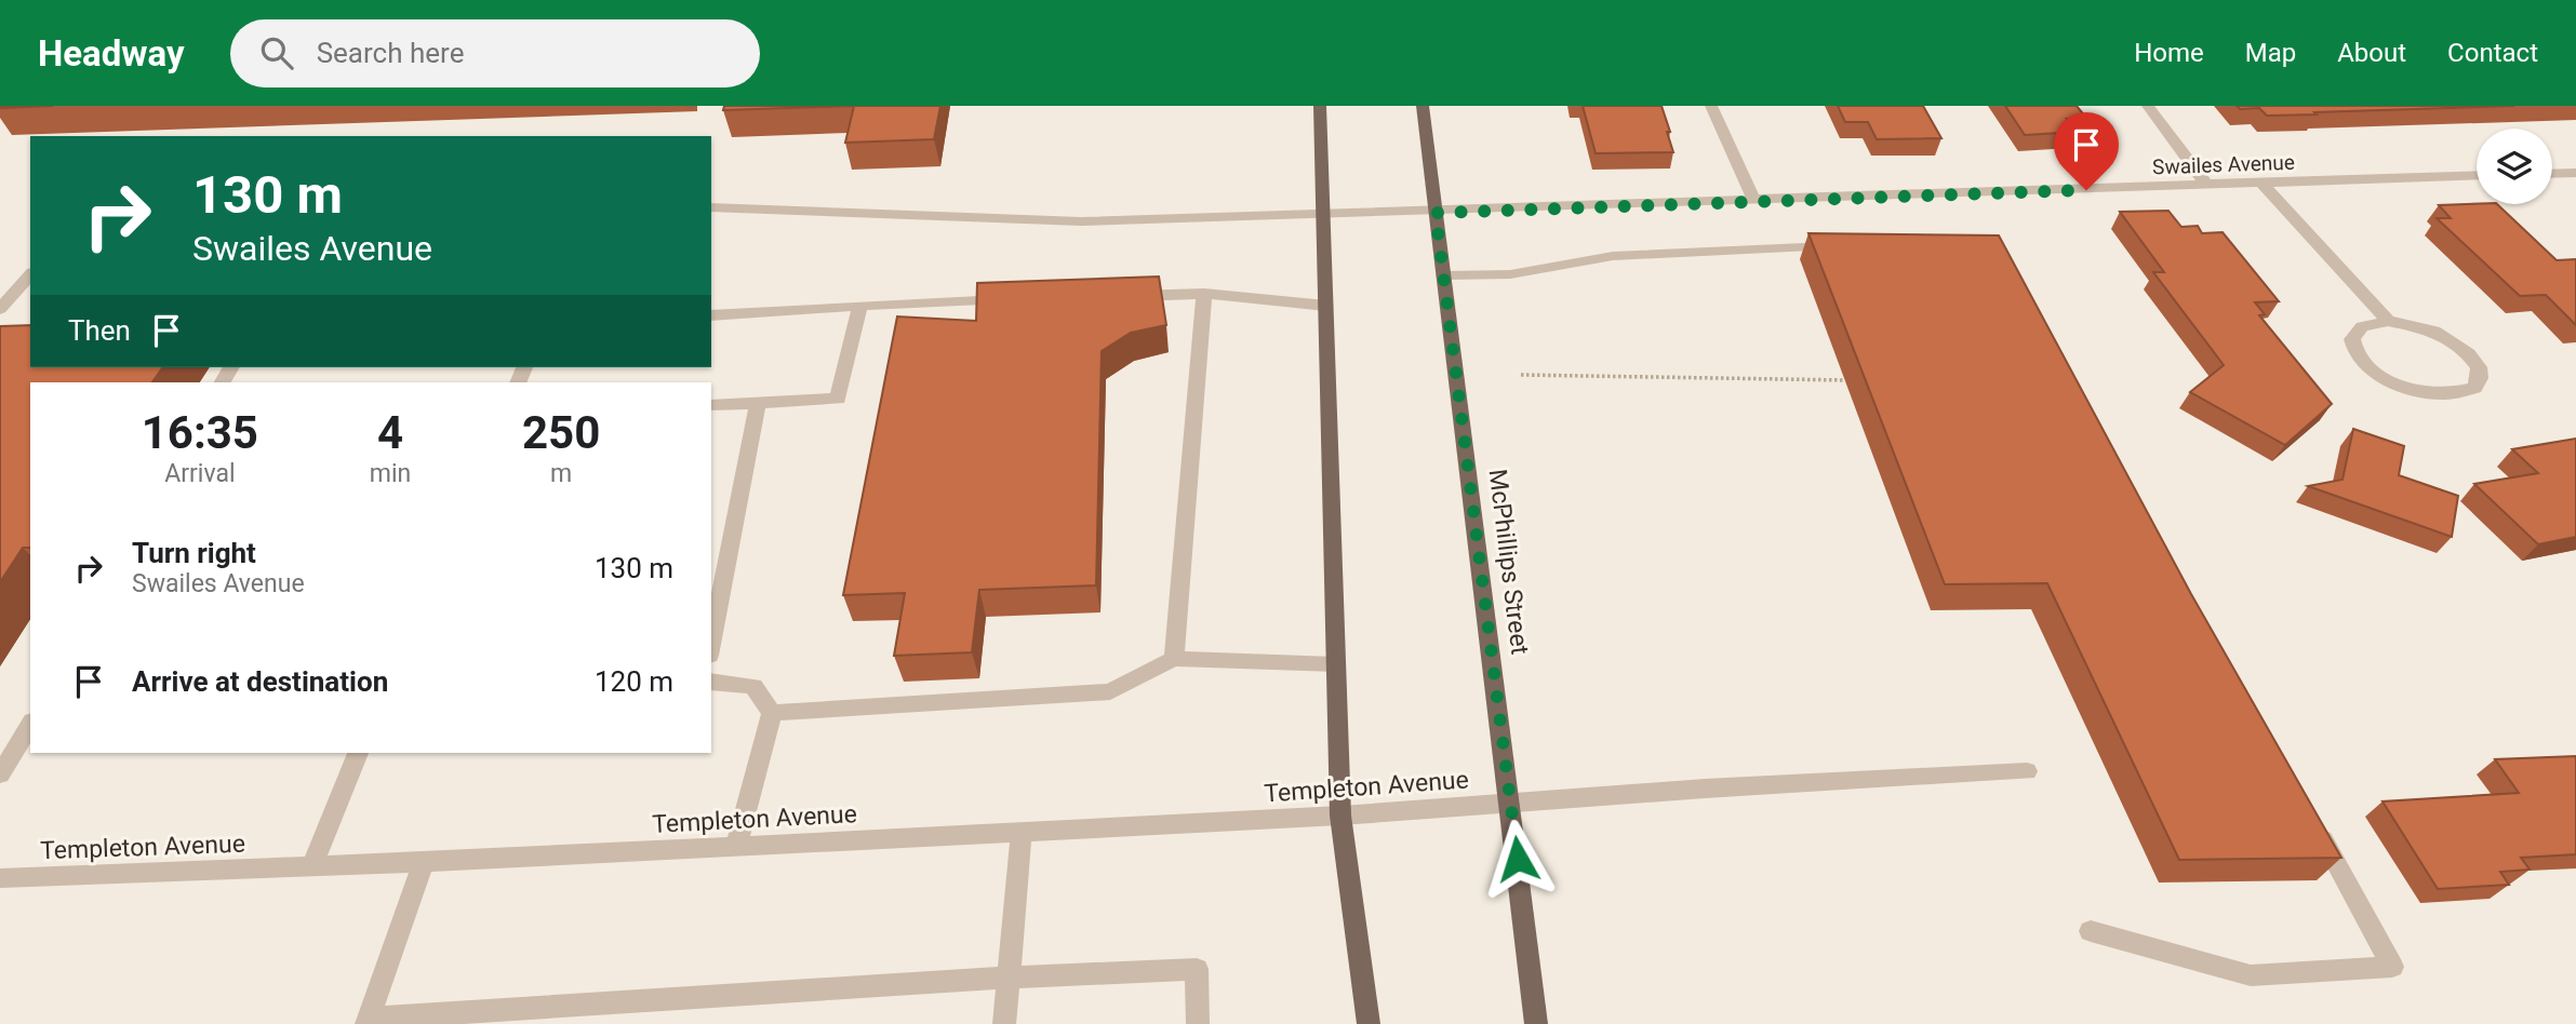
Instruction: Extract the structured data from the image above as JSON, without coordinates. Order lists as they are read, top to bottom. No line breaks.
{"streets":{"main road":["McPhillips Street"],"street":["Swailes Avenue","Templeton Avenue"]},"crossings":[["Swailes Avenue","McPhillips Street"],["McPhillips Street","Templeton Avenue"]],"page":{"header":"Headway","search":"Search here","nav":["Home","Map","About","Contact"],"turn":["130 m","Swailes Avenue"],"then":"Then","eta":["16:35","Arrival","4","min","250","m"],"list":[{"name":"Turn right","note":"Swailes Avenue","value":"130 m"},{"name":"Arrive at destination","value":"120 m"}]}}
